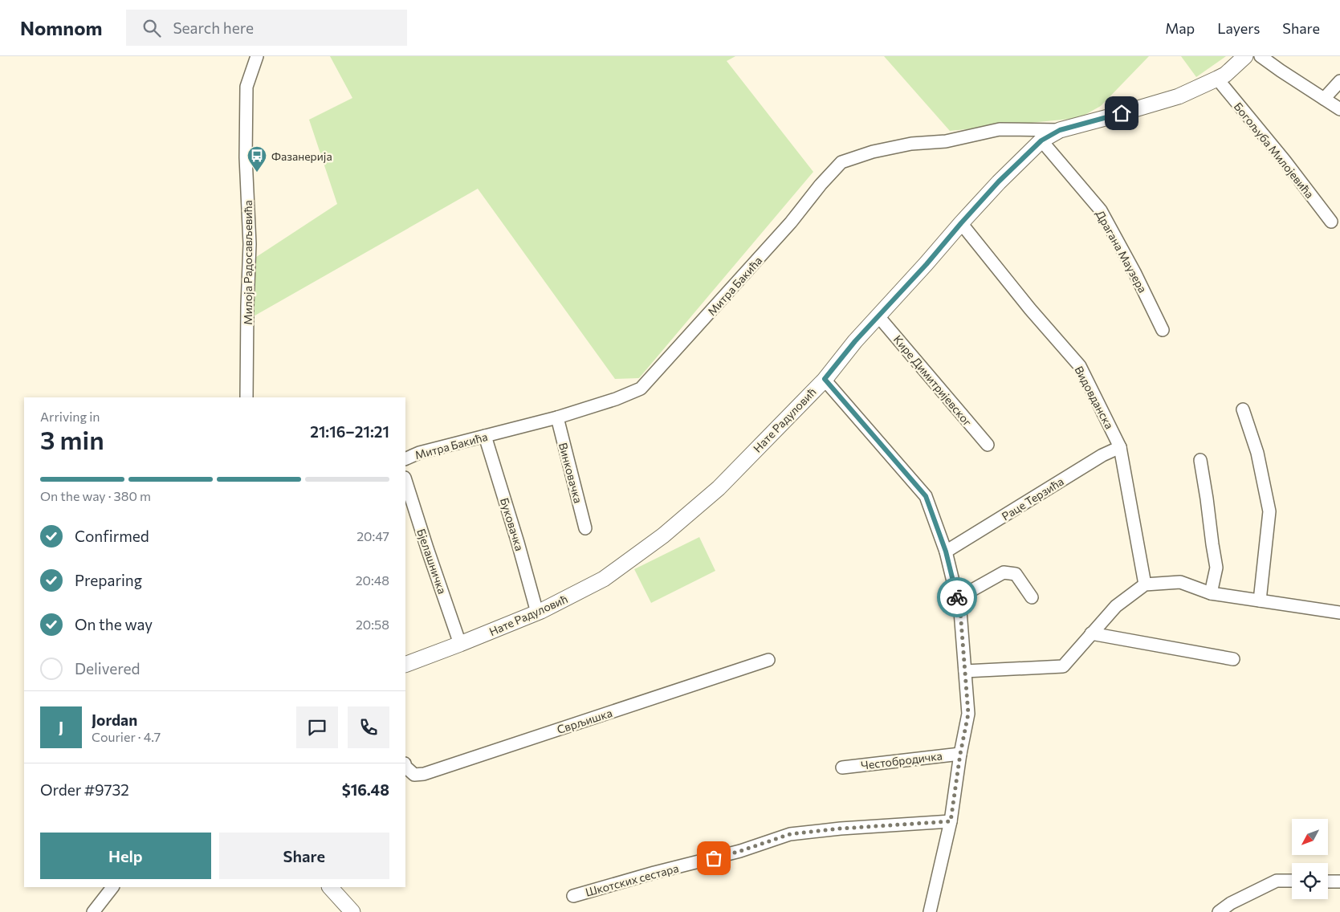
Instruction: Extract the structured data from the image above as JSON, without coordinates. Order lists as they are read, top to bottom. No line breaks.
{"streets":{"street":["Богољуба Милојевића","Драгана Маузера","Милоја Радосављевића","Митра Бакића","Кире Димитријевског","Видовданска","Нате Радуловић","Винковачка","Раце Терзића","Буковачка","Бјелашничка","Сврљишка","Честобродичка","Шкотских сестара"]},"crossings":[["Богољуба Милојевића","Нате Радуловић"],["Драгана Маузера","Нате Радуловић"],["Митра Бакића","Нате Радуловић"],["Митра Бакића","Винковачка"],["Митра Бакића","Буковачка"],["Кире Димитријевског","Нате Радуловић"],["Видовданска","Нате Радуловић"],["Видовданска","Раце Терзића"],["Нате Радуловић","Буковачка"],["Нате Радуловић","Бјелашничка"]],"places":{"bus stop":["Фазанерија"]},"north":"bottom left","page":{"header":"Nomnom","search":"Search here","nav":["Map","Layers","Share"],"heading":["3 min","Arriving in","21:16–21:21"],"panel":["Jordan","Courier · 4.7","Order #9732","$16.48"],"bar":"On the way · 380 m","list":[["Confirmed","20:47"],["Preparing","20:48"],["On the way","20:58"],"Delivered"],"round":"J","buttons":["Help","Share"]}}
